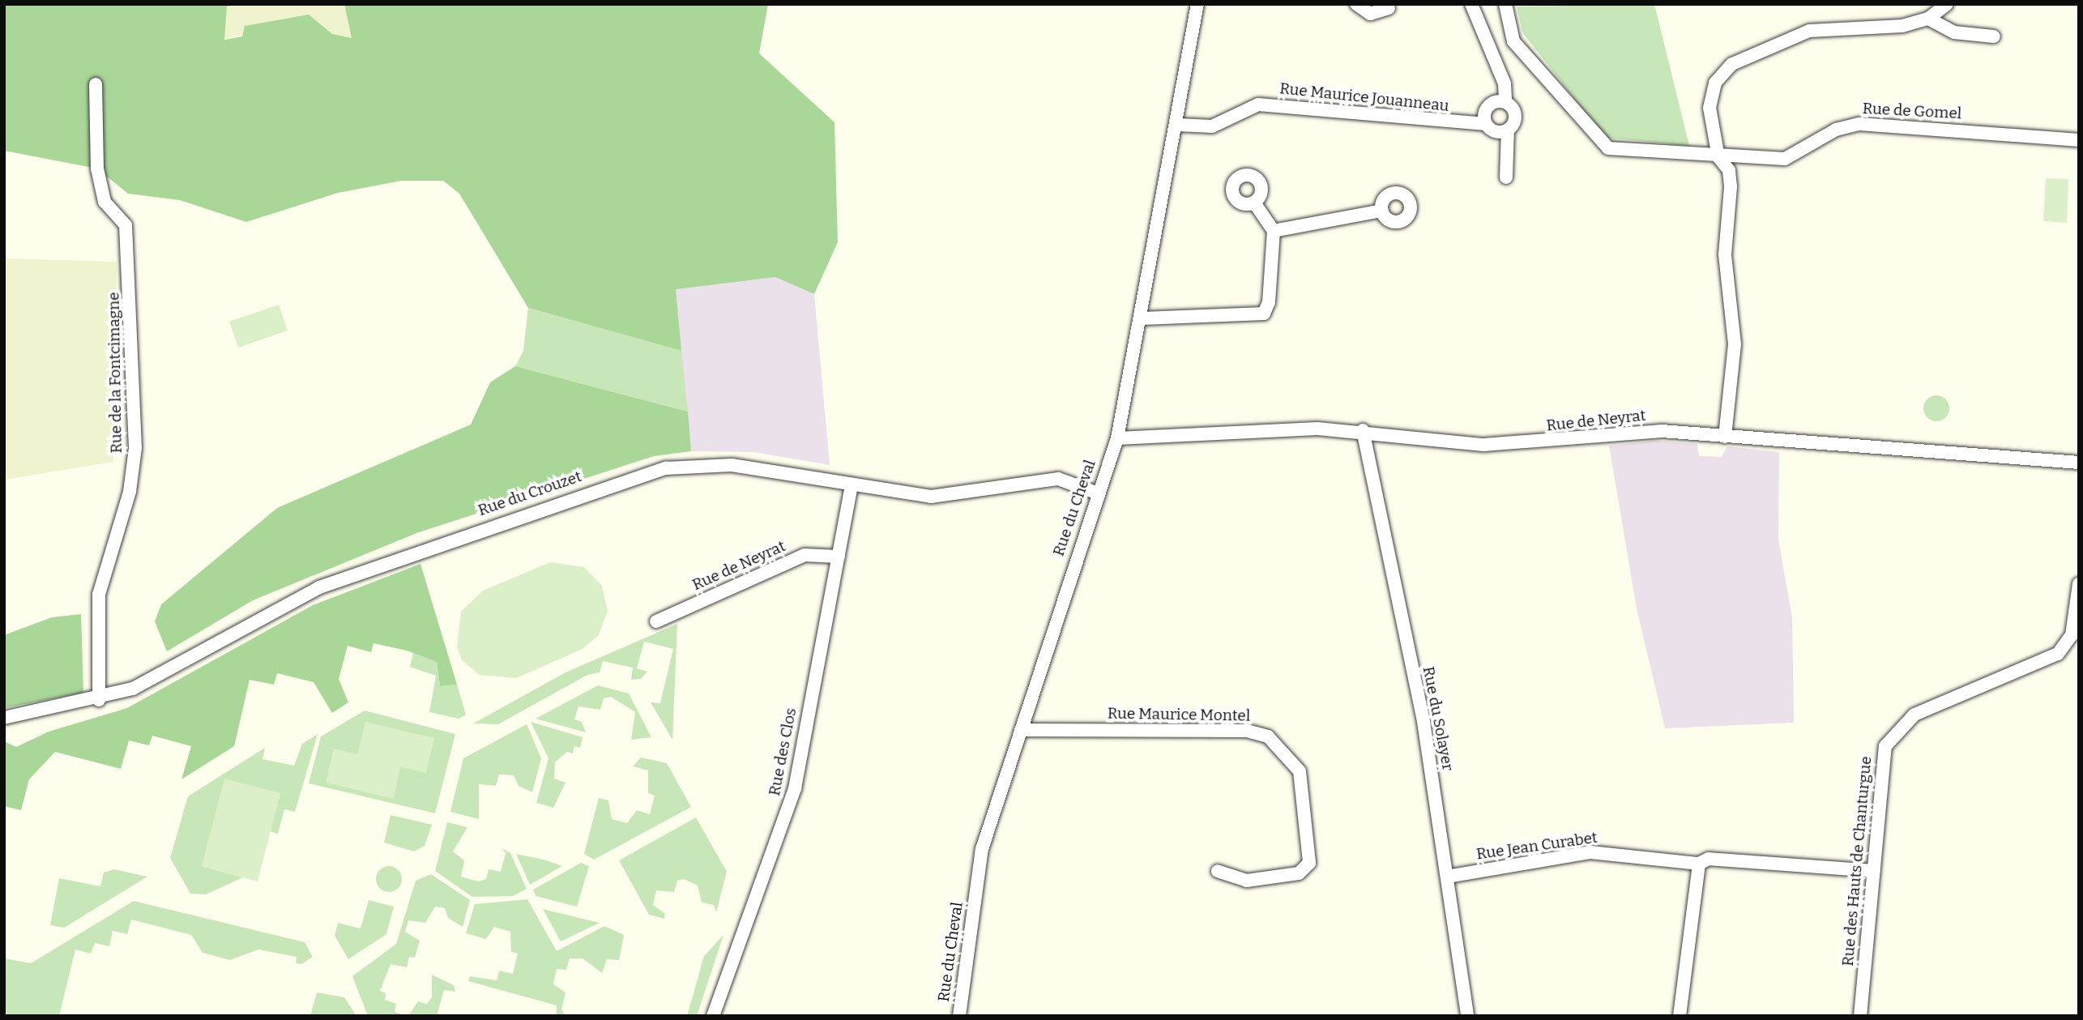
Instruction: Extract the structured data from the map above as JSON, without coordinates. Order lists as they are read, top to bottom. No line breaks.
{"streets":{"street":["Rue Maurice Jouanneau","Rue de Gomel","Rue de la Fontcimagne","Rue de Neyrat","Rue du Crouzet","Rue du Cheval","Rue Maurice Montel","Rue du Solayer","Rue des Clos","Rue Jean Curabet","Rue des Hauts de Chanturgue"]},"crossings":[["Rue Maurice Jouanneau","Rue du Cheval"],["Rue de la Fontcimagne","Rue du Crouzet"],["Rue de Neyrat","Rue du Cheval"],["Rue de Neyrat","Rue du Solayer"],["Rue de Neyrat","Rue des Clos"],["Rue du Crouzet","Rue du Cheval"],["Rue du Crouzet","Rue des Clos"],["Rue du Cheval","Rue Maurice Montel"],["Rue du Solayer","Rue Jean Curabet"],["Rue Jean Curabet","Rue des Hauts de Chanturgue"]]}
